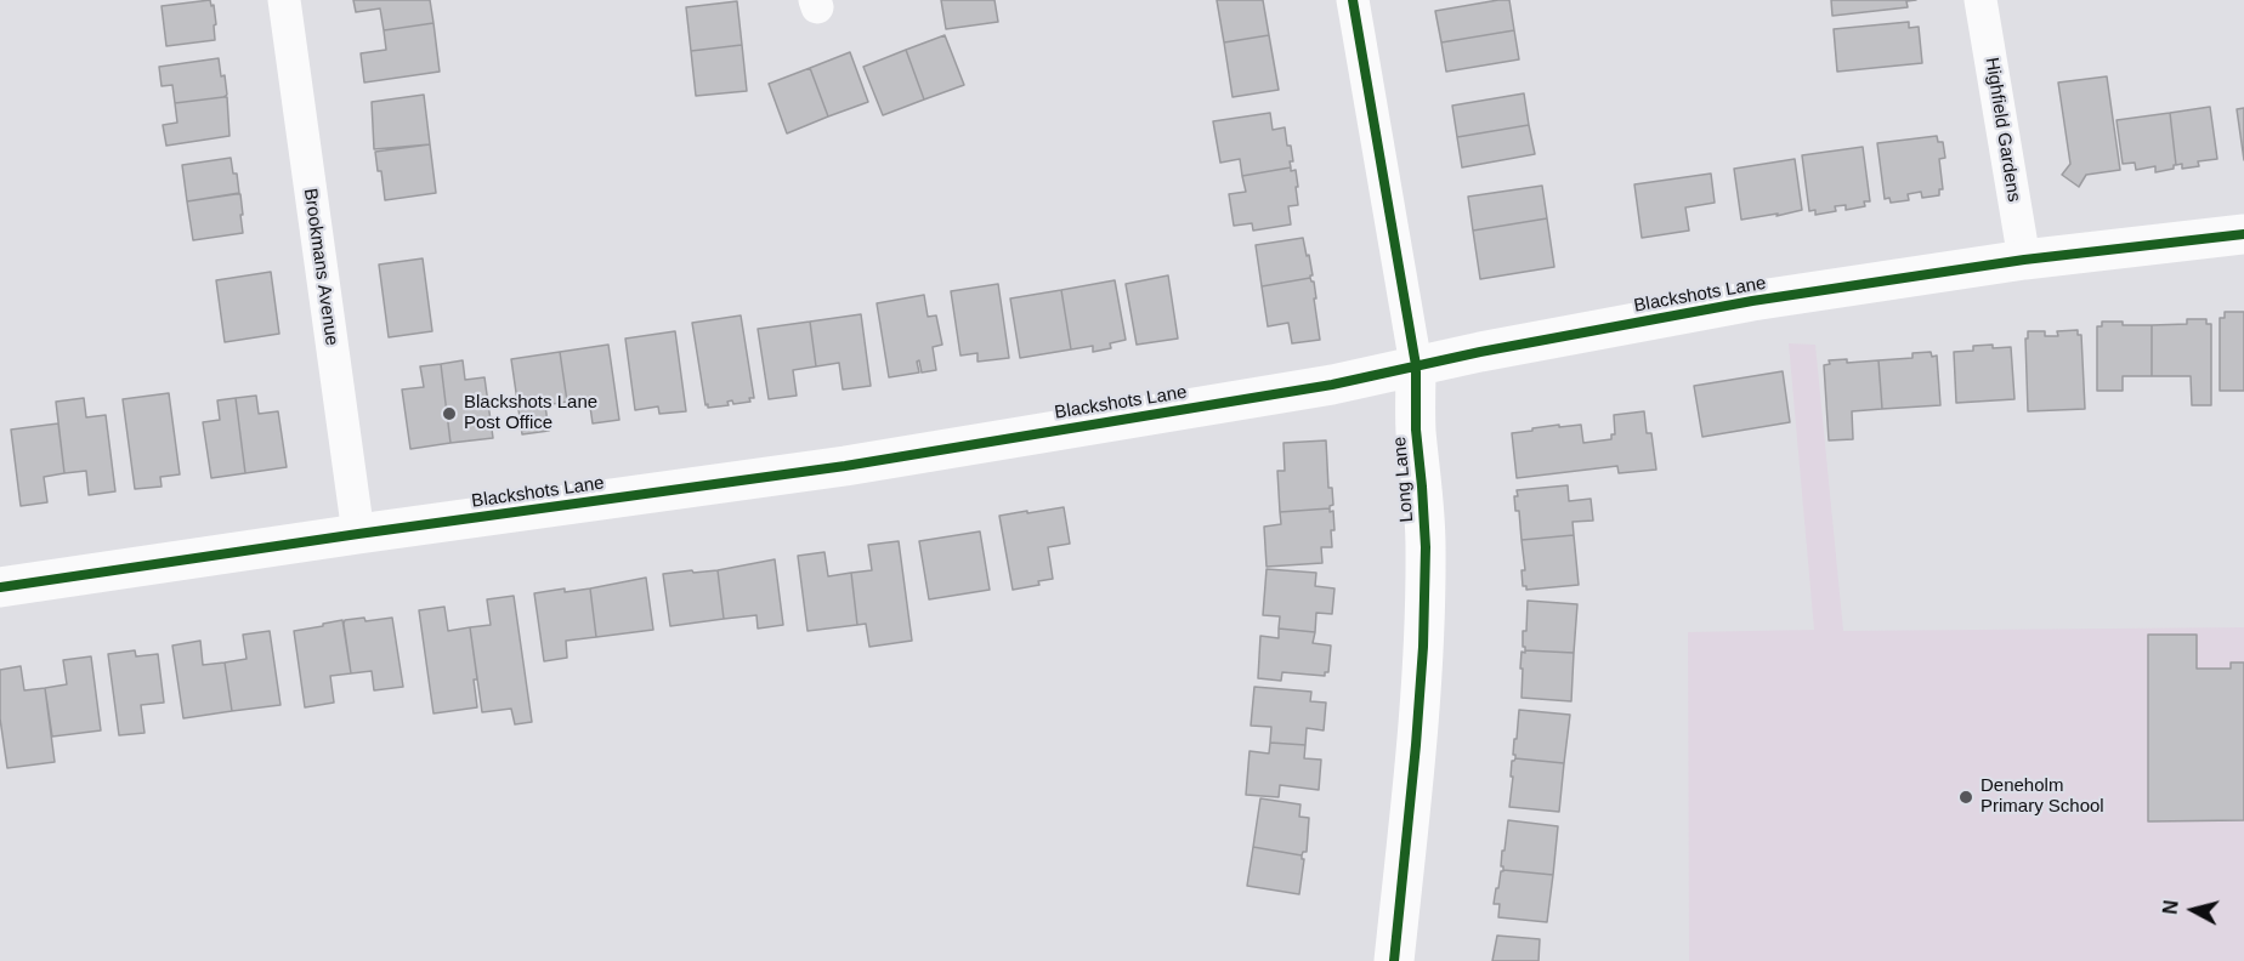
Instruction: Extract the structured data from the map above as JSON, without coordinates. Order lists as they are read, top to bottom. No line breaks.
{"streets":{"street":["Highfield Gardens","Brookmans Avenue","Blackshots Lane","Long Lane"]},"crossings":[["Highfield Gardens","Blackshots Lane"],["Brookmans Avenue","Blackshots Lane"],["Blackshots Lane","Long Lane"]],"places":["Blackshots Lane Post Office","Deneholm Primary School"],"north":"left"}
